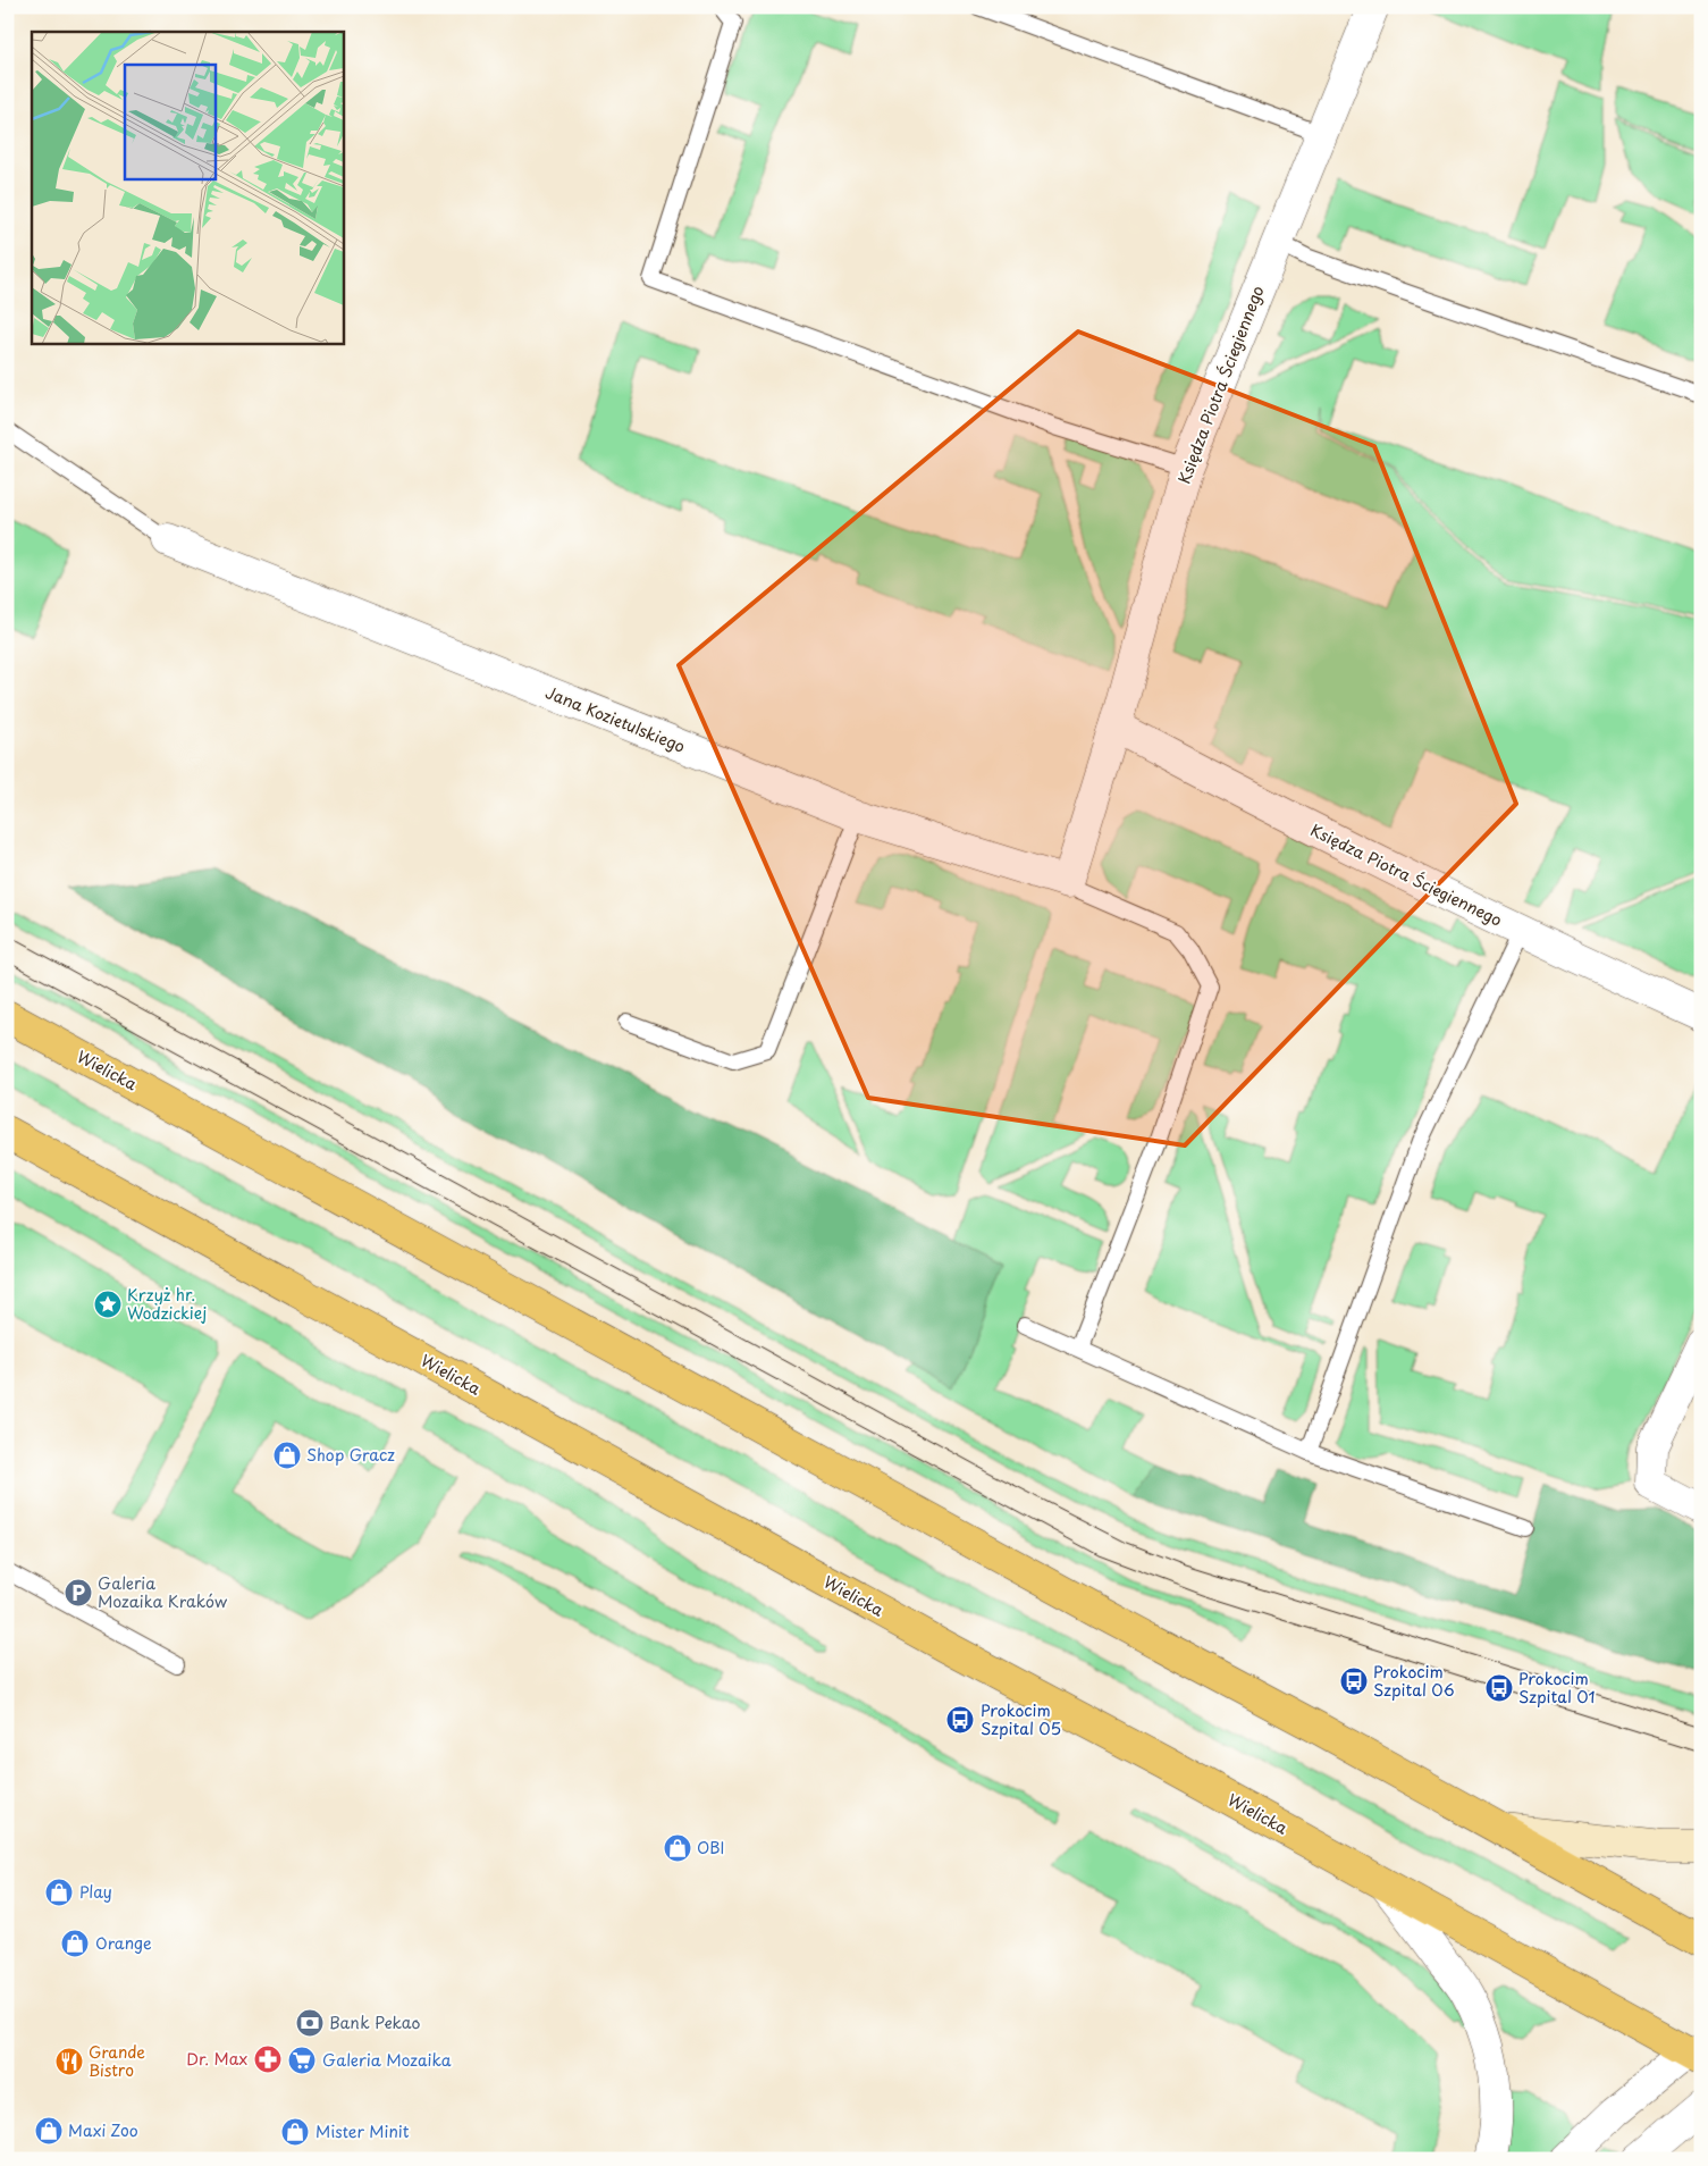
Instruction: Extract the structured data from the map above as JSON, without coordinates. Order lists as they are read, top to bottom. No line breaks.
{"streets":{"main road":["Wielicka"],"street":["Księdza Piotra Ściegiennego","Jana Kozietulskiego"]},"crossings":[["Księdza Piotra Ściegiennego","Jana Kozietulskiego"]],"places":{"place":["Krzyż hr. Wodzickiej"],"shop":["Shop Gracz","OBI","Play","Orange","Maxi Zoo","Mister Minit"],"parking":["Galeria Mozaika Kraków"],"bus stop":["Prokocim Szpital 06","Prokocim Szpital 01","Prokocim Szpital 05"],"bank":["Bank Pekao"],"pharmacy":["Dr. Max"],"supermarket":["Galeria Mozaika"],"restaurant":["Grande Bistro"]}}
